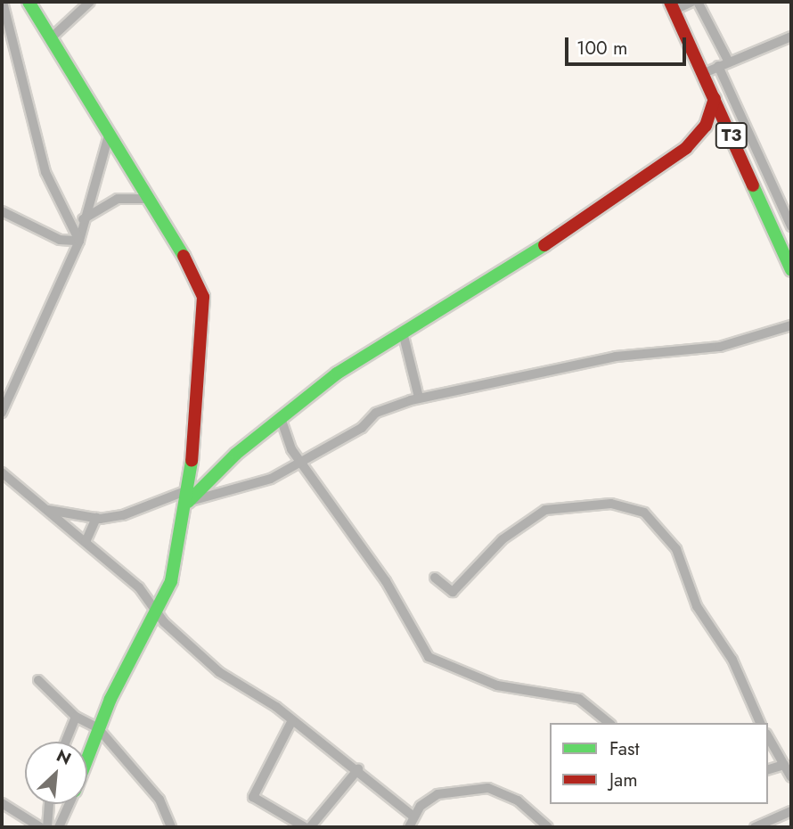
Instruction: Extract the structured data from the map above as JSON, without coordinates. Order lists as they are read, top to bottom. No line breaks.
{"streets":{"main road":["T3"]},"legend":["Fast","Jam"],"scale_bar":"100 m","north":"top right"}
